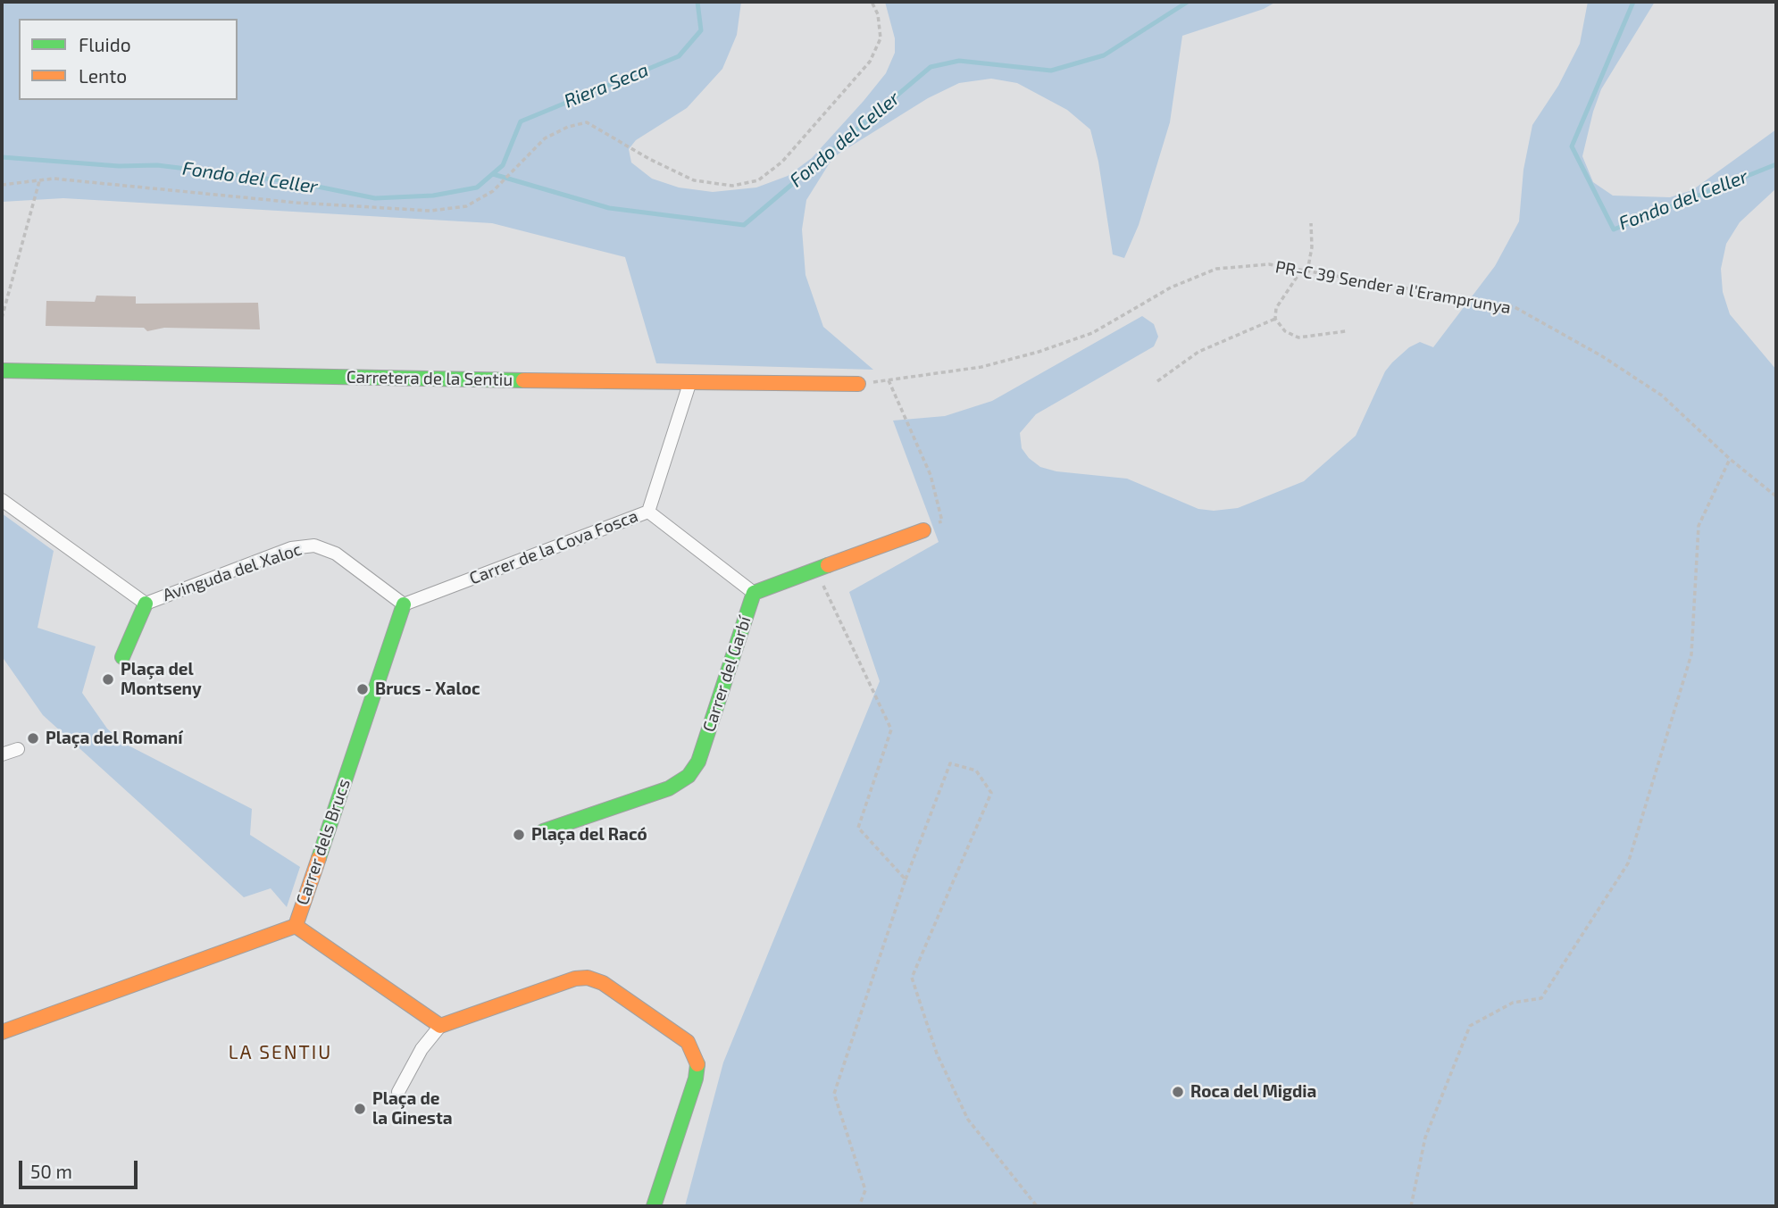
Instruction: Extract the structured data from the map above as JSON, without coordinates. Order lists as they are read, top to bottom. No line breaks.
{"streets":{"street":["Carretera de la Sentiu","Carrer de la Cova Fosca","Avinguda del Xaloc","Carrer del Garbí","Carrer dels Brucs"],"path":["PR-C 39 Sender a l'Eramprunya"]},"crossings":[["PR-C 39 Sender a l'Eramprunya","Carretera de la Sentiu"],["Carretera de la Sentiu","Carrer de la Cova Fosca"],["Carrer de la Cova Fosca","Avinguda del Xaloc"],["Carrer de la Cova Fosca","Carrer dels Brucs"],["Avinguda del Xaloc","Carrer dels Brucs"]],"districts":["LA SENTIU"],"water":["Riera Seca","Fondo del Celler"],"places":["Plaça del Montseny","Brucs - Xaloc","Plaça del Romaní","Plaça del Racó","Roca del Migdia","Plaça de la Ginesta"],"legend":["Fluido","Lento"],"scale_bar":"50 m"}
